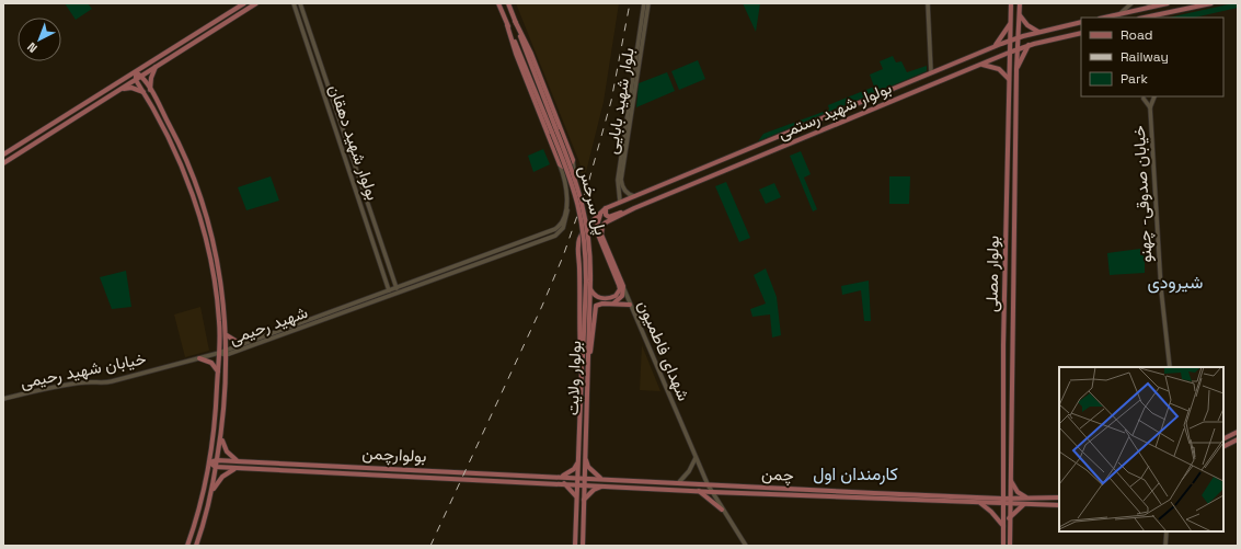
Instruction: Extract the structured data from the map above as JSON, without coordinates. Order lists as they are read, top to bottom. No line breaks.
{"streets":{"main road":["بولوار شهید رستمی","پل سرخس","بولوار مصلی","شهدای فاطمیون","بولوار ولایت","بولوارچمن","چمن"],"street":["بلوار شهید بابایی","بولوار شهید دهقان","خیابان صدوقی- چهنو","شهید رحیمی","خیابان شهید رحیمی"]},"crossings":[["بلوار شهید بابایی","بولوار شهید رستمی"],["بولوار شهید رستمی","بولوار مصلی"],["بولوار شهید رستمی","شهدای فاطمیون"],["بولوار شهید رستمی","بولوار ولایت"],["بولوار شهید دهقان","شهید رحیمی"],["پل سرخس","بولوار ولایت"],["بولوار مصلی","چمن"],["شهید رحیمی","خیابان شهید رحیمی"],["شهدای فاطمیون","چمن"],["بولوار ولایت","بولوارچمن"]],"districts":["شیرودی","کارمندان اول"],"legend":["Road","Railway","Park"],"north":"bottom left"}
